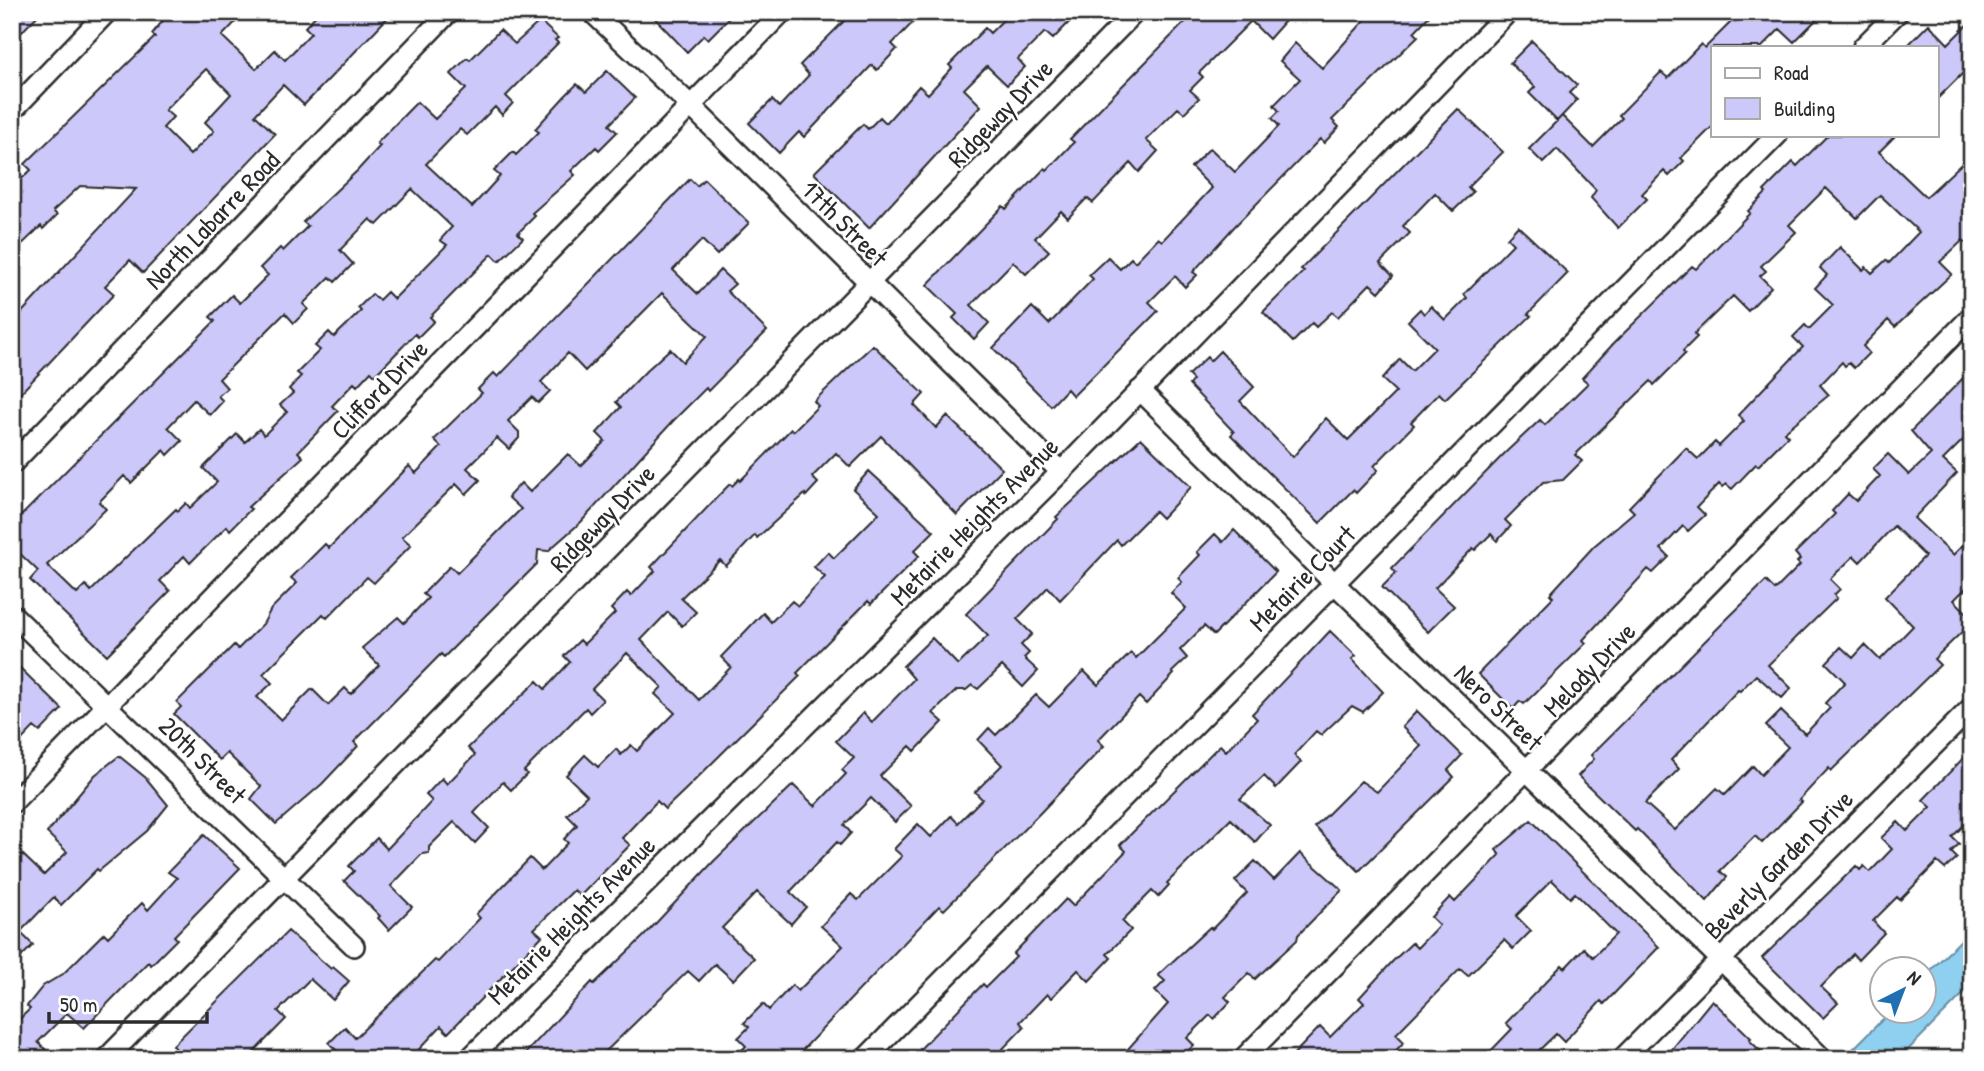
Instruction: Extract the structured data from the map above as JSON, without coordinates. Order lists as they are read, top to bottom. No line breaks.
{"streets":{"street":["Ridgeway Drive","North Labarre Road","17th Street","Clifford Drive","Metairie Heights Avenue","Metairie Court","Melody Drive","Nero Street","20th Street","Beverly Garden Drive"]},"crossings":[["Ridgeway Drive","17th Street"],["Ridgeway Drive","20th Street"],["17th Street","Clifford Drive"],["17th Street","Metairie Heights Avenue"],["Clifford Drive","20th Street"],["Metairie Heights Avenue","Nero Street"],["Metairie Court","Nero Street"],["Melody Drive","Nero Street"],["Nero Street","Beverly Garden Drive"]],"legend":["Road","Building"],"scale_bar":"50 m","north":"top right"}
